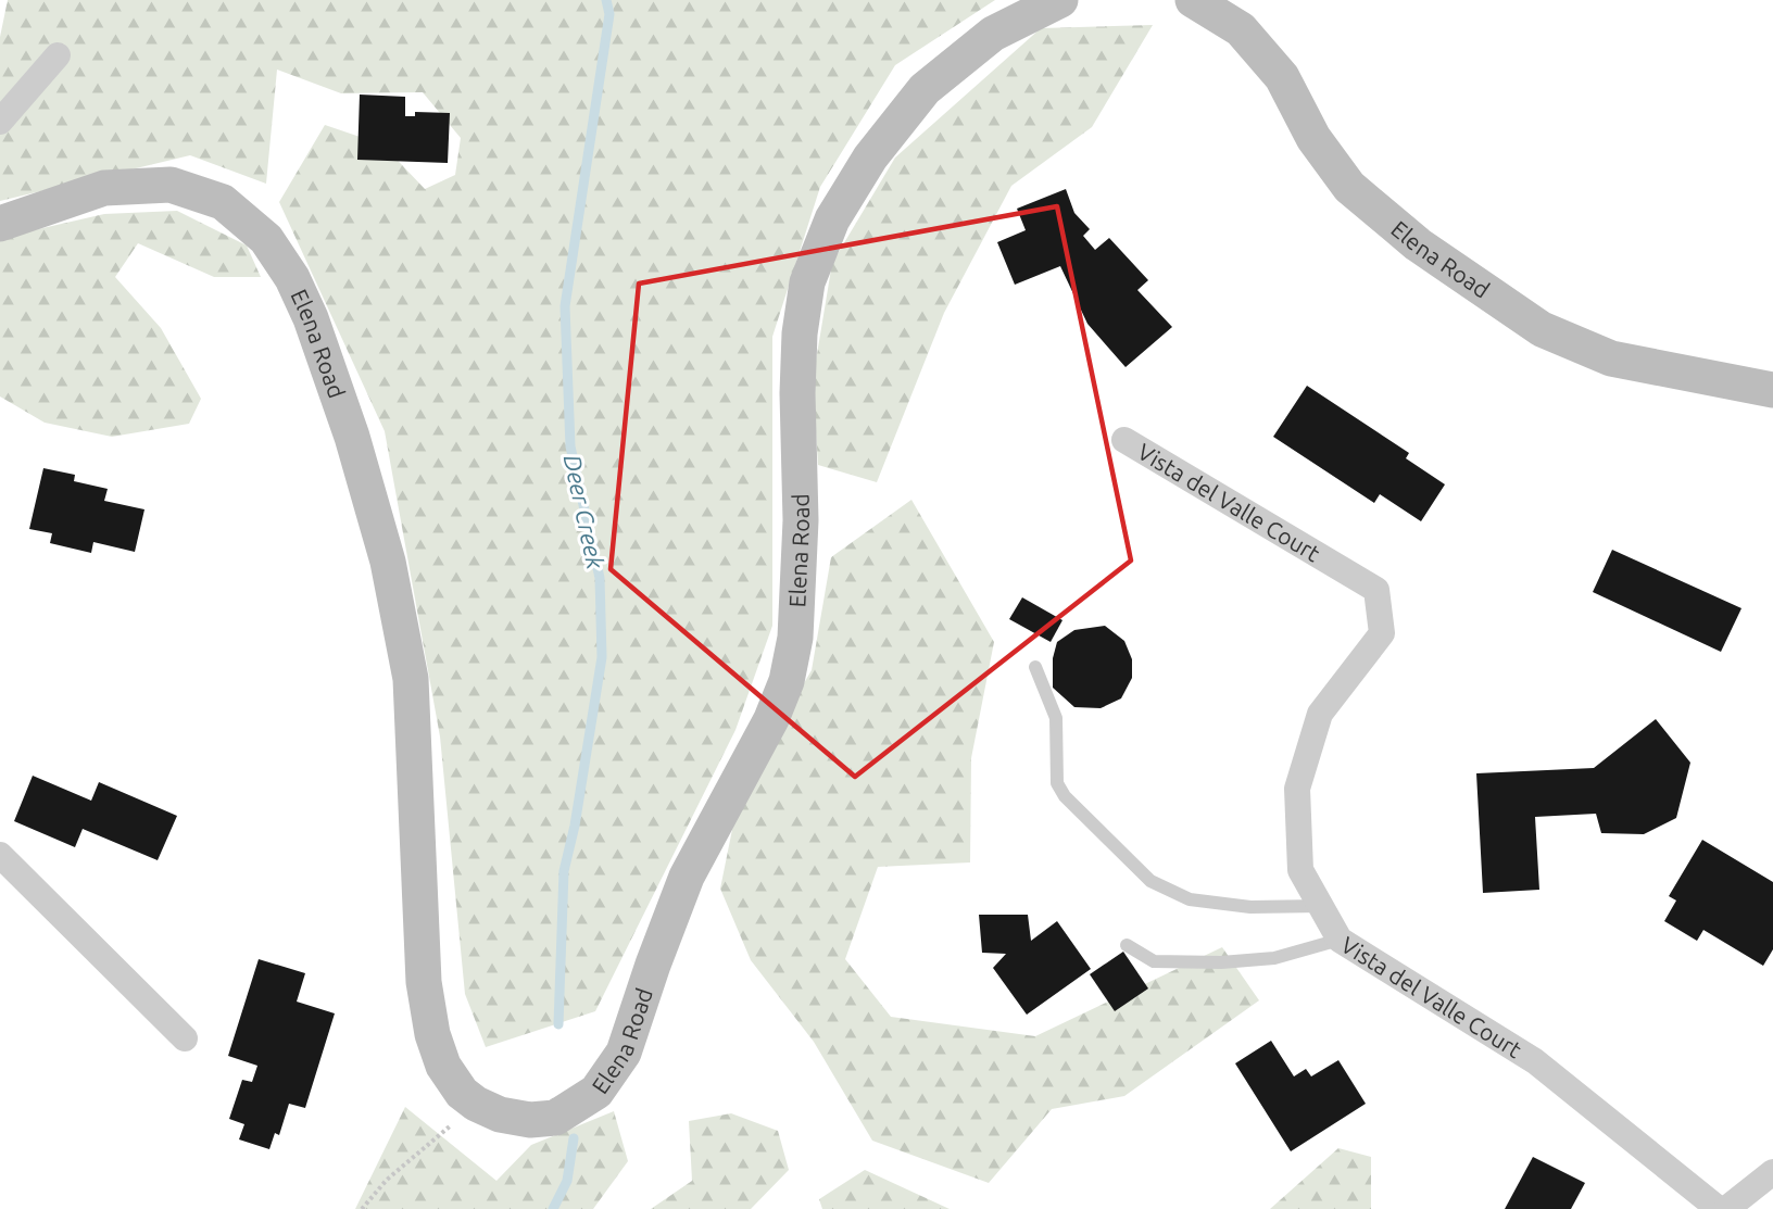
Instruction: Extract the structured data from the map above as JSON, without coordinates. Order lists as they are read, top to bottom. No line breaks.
{"streets":{"street":["Elena Road","Vista del Valle Court"]},"water":["Deer Creek"]}
